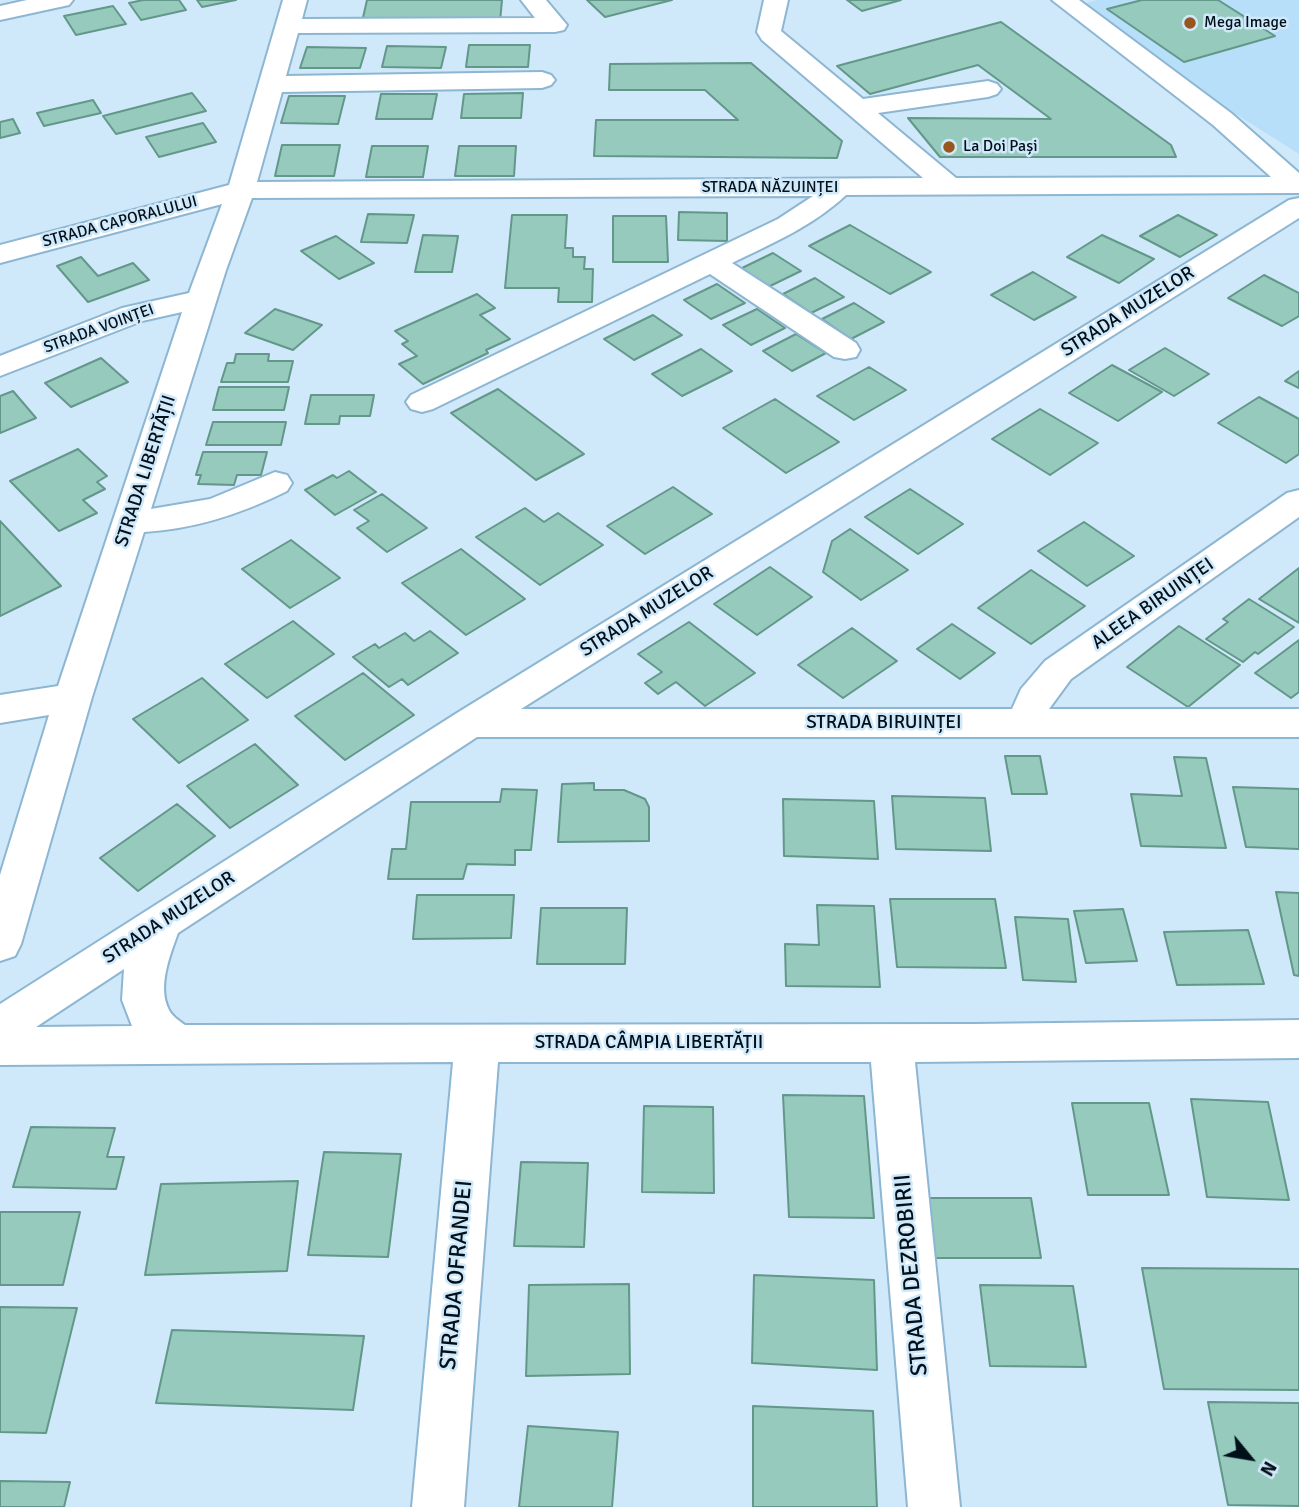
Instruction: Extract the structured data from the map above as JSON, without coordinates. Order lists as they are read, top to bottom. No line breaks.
{"streets":{"street":["STRADA NĂZUINȚEI","STRADA CAPORALULUI","STRADA MUZELOR","STRADA VOINȚEI","STRADA LIBERTĂȚII","ALEEA BIRUINȚEI","STRADA BIRUINȚEI","STRADA CÂMPIA LIBERTĂȚII","STRADA OFRANDEI","STRADA DEZROBIRII"]},"crossings":[["STRADA NĂZUINȚEI","STRADA CAPORALULUI"],["STRADA NĂZUINȚEI","STRADA MUZELOR"],["STRADA NĂZUINȚEI","STRADA LIBERTĂȚII"],["STRADA CAPORALULUI","STRADA LIBERTĂȚII"],["STRADA MUZELOR","STRADA BIRUINȚEI"],["STRADA VOINȚEI","STRADA LIBERTĂȚII"],["ALEEA BIRUINȚEI","STRADA BIRUINȚEI"],["STRADA CÂMPIA LIBERTĂȚII","STRADA OFRANDEI"],["STRADA CÂMPIA LIBERTĂȚII","STRADA DEZROBIRII"]],"places":["Mega Image","La Doi Pași"],"north":"bottom right"}
